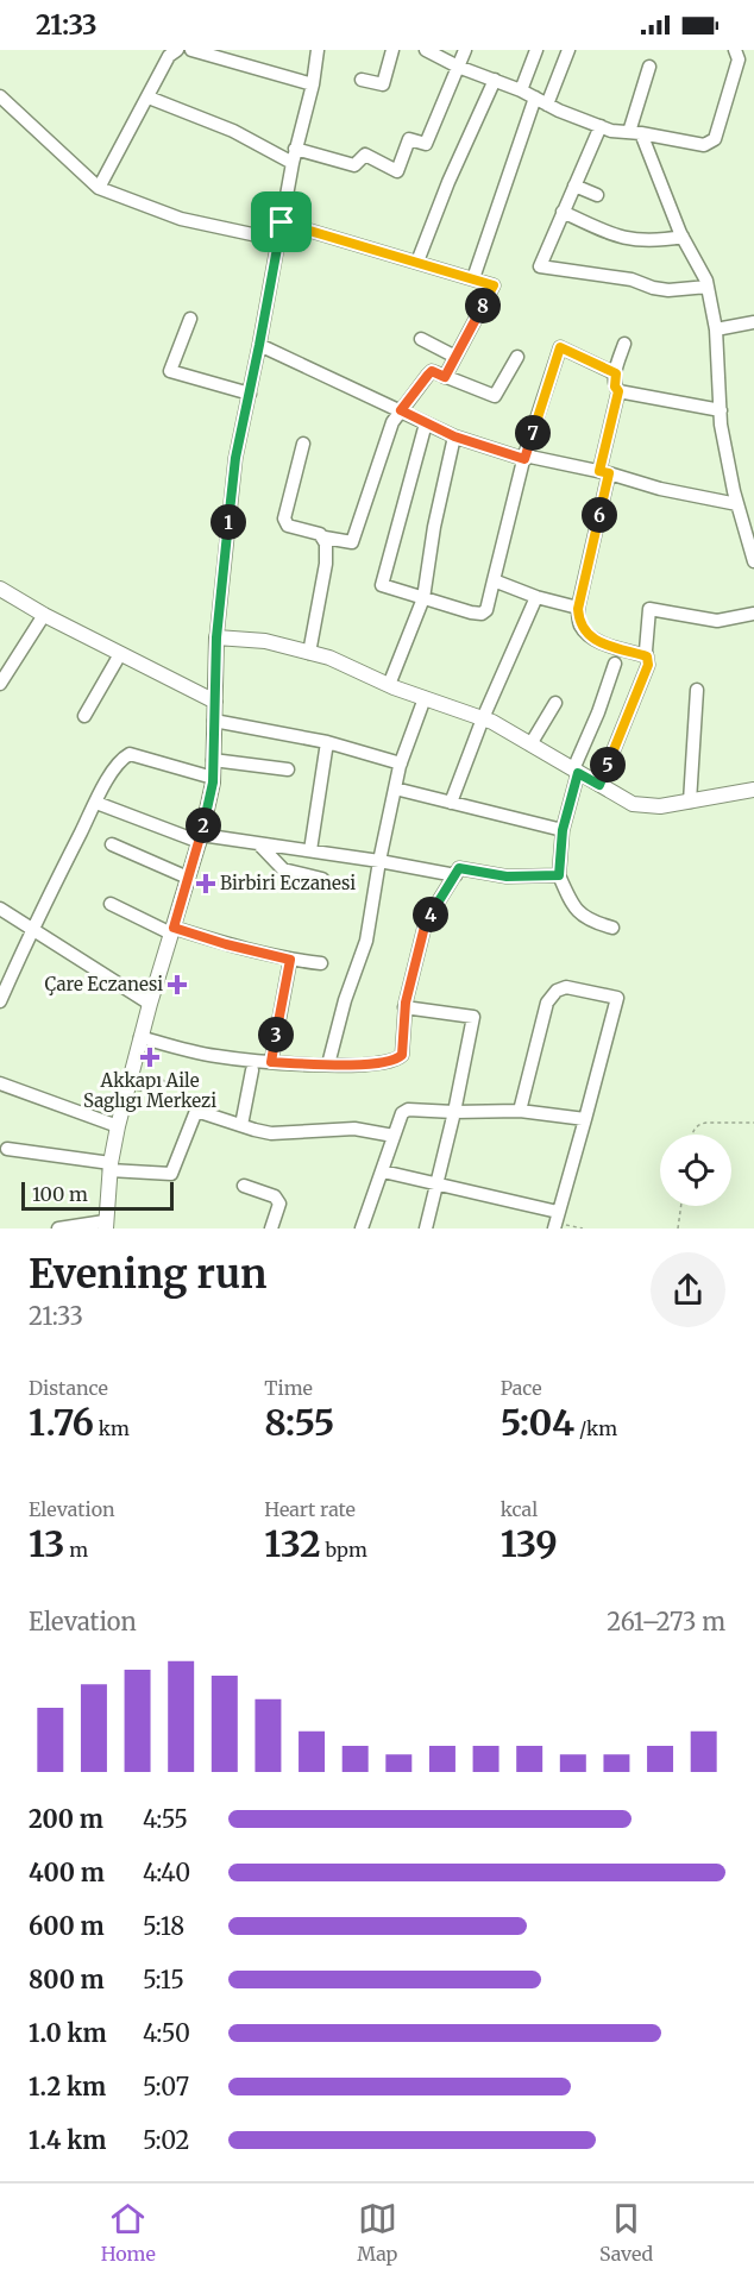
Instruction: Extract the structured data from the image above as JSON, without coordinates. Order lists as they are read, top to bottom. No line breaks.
{"places":{"health":["Birbiri Eczanesi","Çare Eczanesi","Akkapı Aile Saglıgı Merkezi"]},"scale_bar":"100 m","page":{"status":"21:33","pins":["8","7","6","1","5","2","4","3"],"scale":"100 m","heading":["Evening run","21:33"],"stats":[["Distance","1.76 km"],["Time","8:55"],["Pace","5:04 /km"],["Elevation","13 m"],["Heart rate","132 bpm"],["kcal","139"]],"chart":["Elevation","261–273 m"],"list":[{"name":"200 m","note":"4:55"},{"name":"400 m","note":"4:40"},{"name":"600 m","note":"5:18"},{"name":"800 m","note":"5:15"},{"name":"1.0 km","note":"4:50"},{"name":"1.2 km","note":"5:07"},{"name":"1.4 km","note":"5:02"}],"tabs":["Home","Map","Saved"]}}
